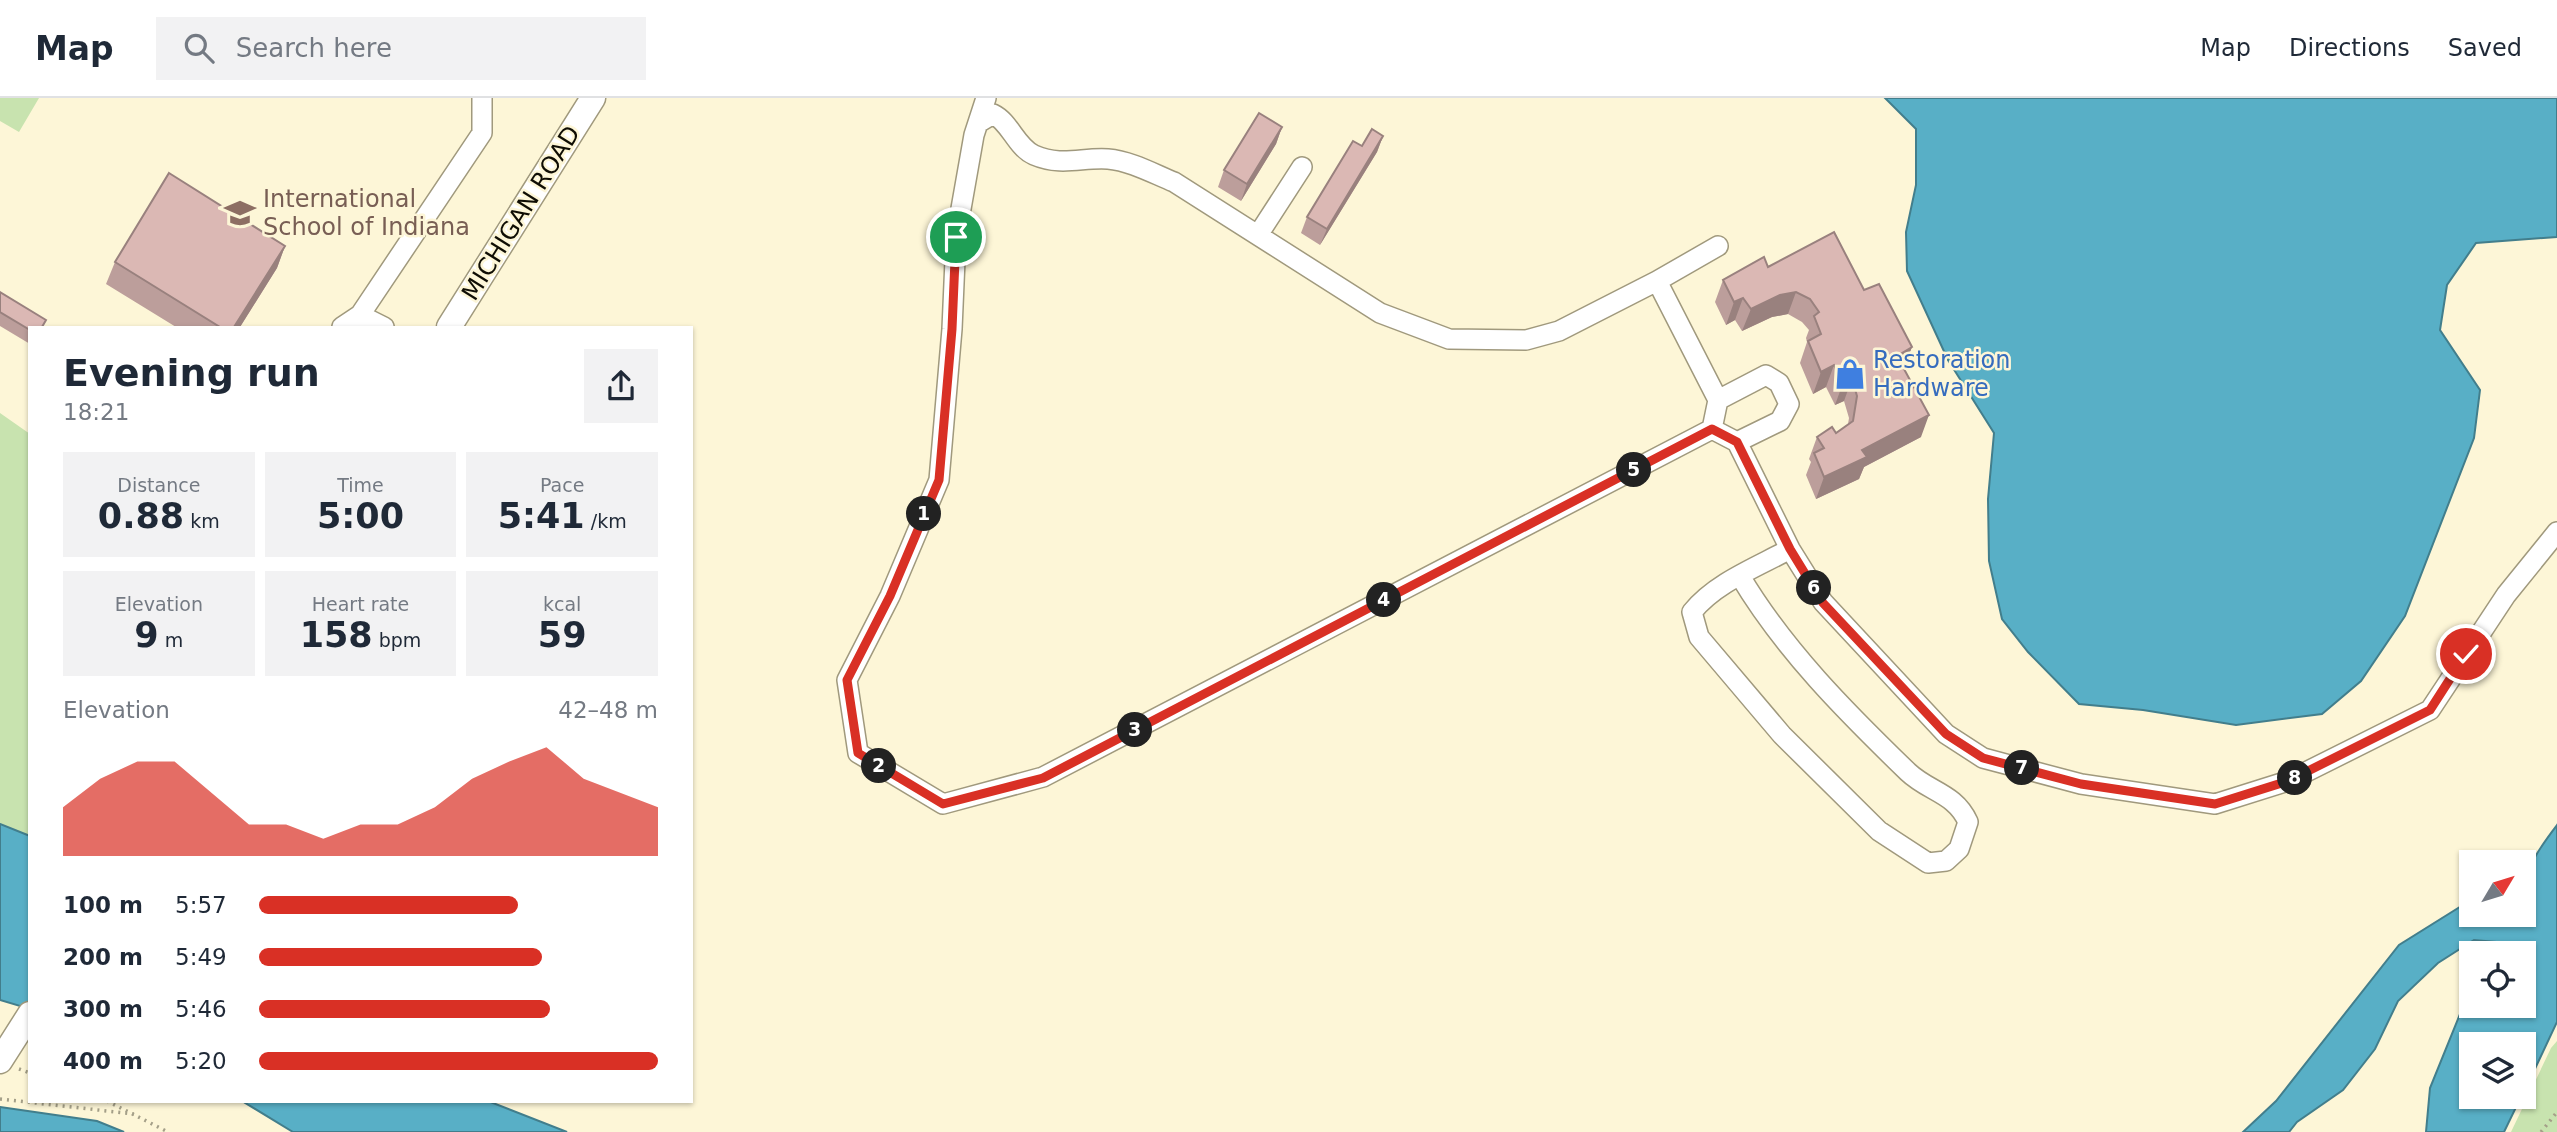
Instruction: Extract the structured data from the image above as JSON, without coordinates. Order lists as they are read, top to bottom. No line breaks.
{"streets":{"main road":["MICHIGAN ROAD"]},"places":{"school or university":["International School of Indiana"],"shop":["Restoration Hardware"]},"north":"top right","page":{"header":"Map","search":"Search here","nav":["Map","Directions","Saved"],"heading":["Evening run","18:21"],"stats":[["Distance","0.88 km"],["Time","5:00"],["Pace","5:41 /km"],["Elevation","9 m"],["Heart rate","158 bpm"],["kcal","59"]],"pins":["5","1","6","4","3","2","7","8"],"chart":["Elevation","42–48 m"],"list":[{"name":"100 m","note":"5:57"},{"name":"200 m","note":"5:49"},{"name":"300 m","note":"5:46"},{"name":"400 m","note":"5:20"}]}}
